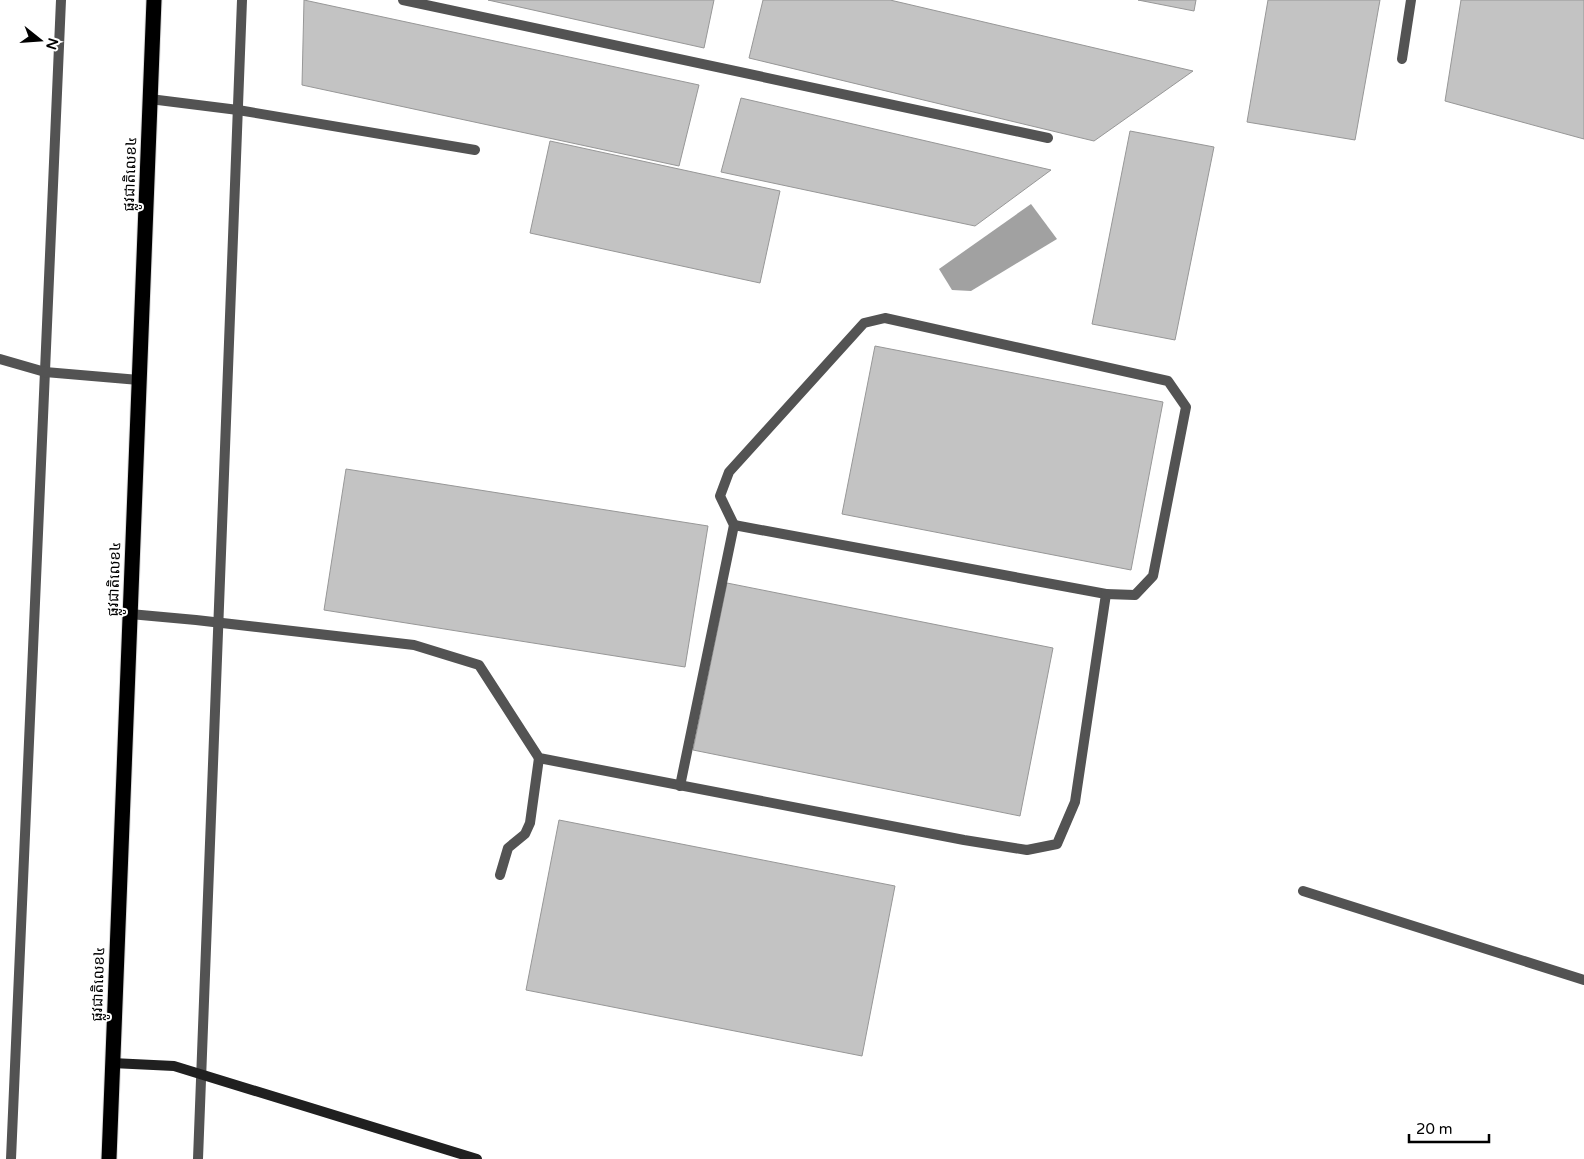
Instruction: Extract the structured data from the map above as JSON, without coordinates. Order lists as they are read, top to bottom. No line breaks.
{"streets":{"highway":["ផ្លូវជាតិលេខ៤"]},"scale_bar":"20 m","north":"right"}
